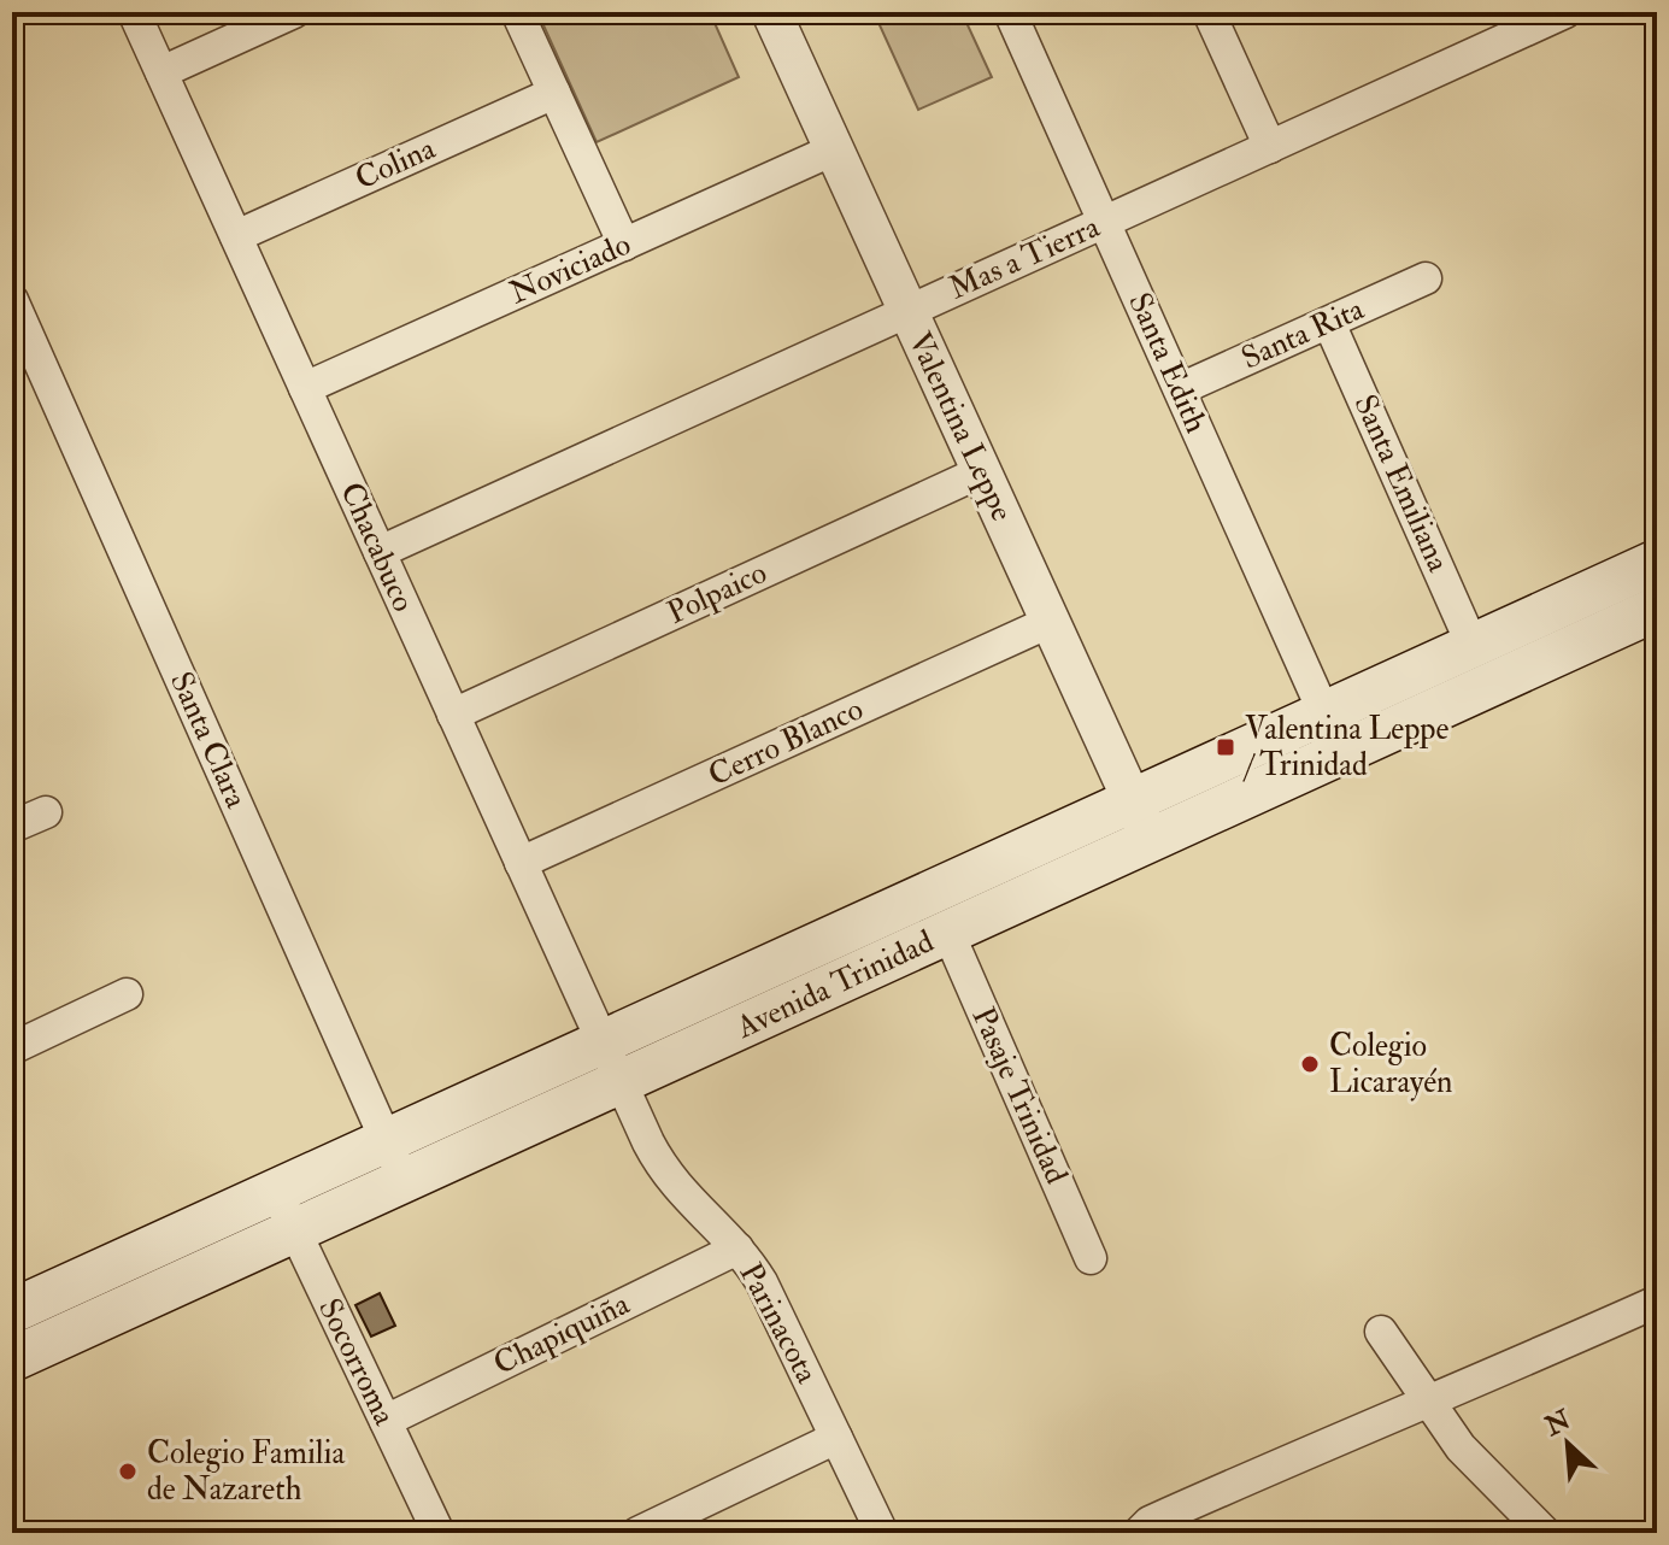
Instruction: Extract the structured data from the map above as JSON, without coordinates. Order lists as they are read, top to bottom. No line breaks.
{"streets":{"main road":["Avenida Trinidad"],"street":["Colina","Mas a Tierra","Noviciado","Santa Rita","Santa Edith","Valentina Leppe","Santa Emiliana","Chacabuco","Polpaico","Santa Clara","Cerro Blanco","Pasaje Trinidad","Parinacota","Chapiquiña","Socorroma"]},"crossings":[["Colina","Chacabuco"],["Mas a Tierra","Santa Edith"],["Mas a Tierra","Valentina Leppe"],["Mas a Tierra","Chacabuco"],["Noviciado","Valentina Leppe"],["Noviciado","Chacabuco"],["Santa Rita","Santa Edith"],["Santa Rita","Santa Emiliana"],["Santa Edith","Avenida Trinidad"],["Valentina Leppe","Polpaico"],["Valentina Leppe","Cerro Blanco"],["Valentina Leppe","Avenida Trinidad"],["Santa Emiliana","Avenida Trinidad"],["Chacabuco","Polpaico"],["Chacabuco","Cerro Blanco"],["Chacabuco","Avenida Trinidad"],["Chacabuco","Parinacota"],["Santa Clara","Avenida Trinidad"],["Avenida Trinidad","Pasaje Trinidad"],["Avenida Trinidad","Parinacota"],["Avenida Trinidad","Socorroma"],["Parinacota","Chapiquiña"],["Chapiquiña","Socorroma"]],"places":{"transit":["Valentina Leppe / Trinidad"],"other":["Colegio Licarayén","Colegio Familia de Nazareth"]},"north":"top left"}
